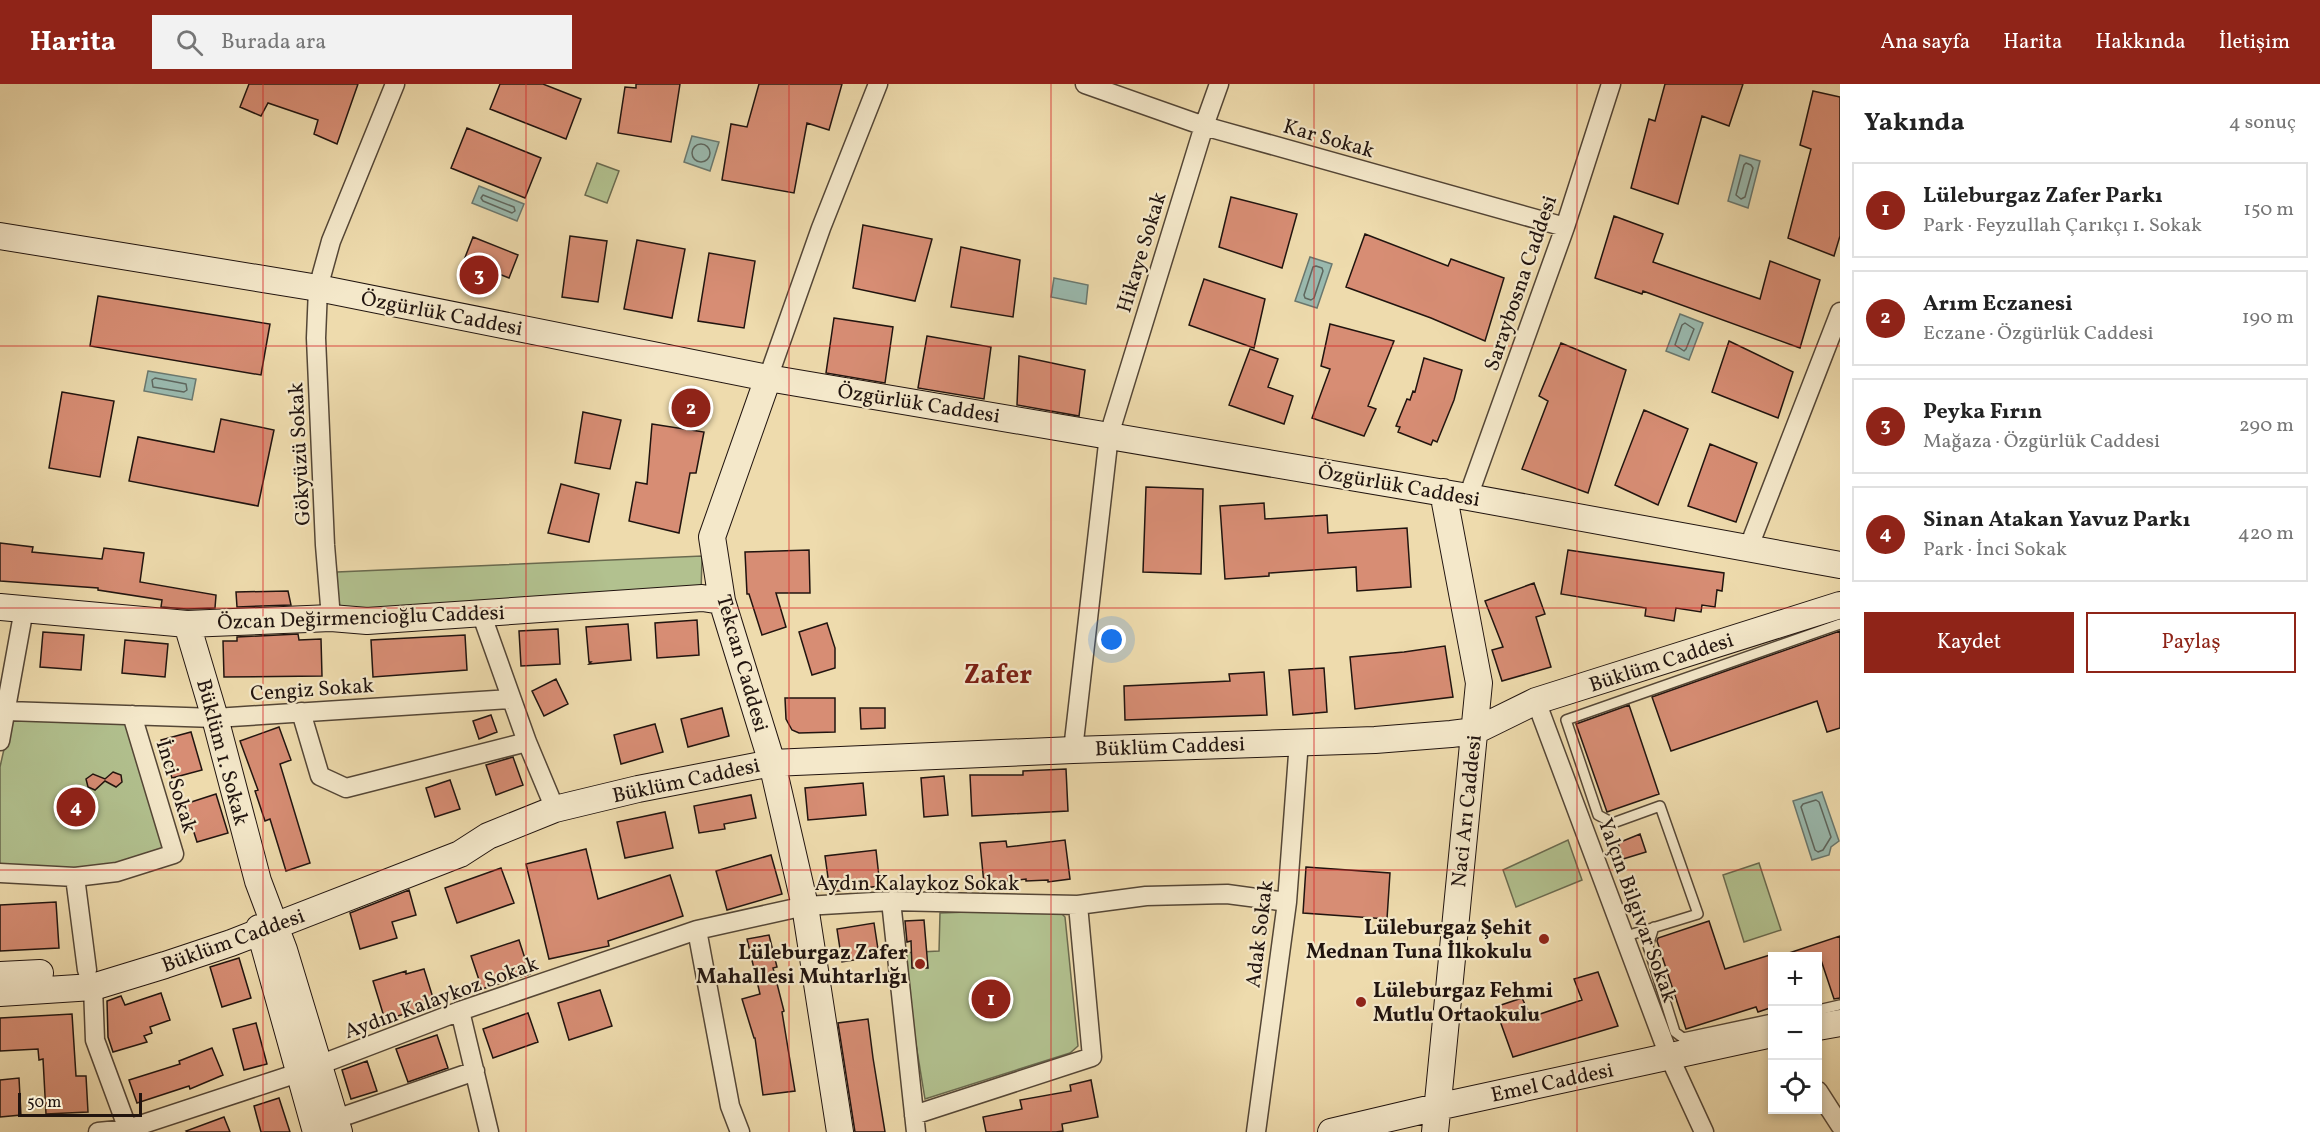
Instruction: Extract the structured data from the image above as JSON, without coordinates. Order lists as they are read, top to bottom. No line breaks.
{"streets":{"street":["Kar Sokak","Hikaye Sokak","Saraybosna Caddesi","Özgürlük Caddesi","Gökyüzü Sokak","Özcan Değirmencioğlu Caddesi","Büklüm Caddesi","Tekcan Caddesi","Cengiz Sokak","Büklüm 1. Sokak","İnci Sokak","Naci Arı Caddesi","Aydın Kalaykoz Sokak","Yalçın Bilgivar Sokak","Adak Sokak","Emel Caddesi"]},"crossings":[["Kar Sokak","Hikaye Sokak"],["Kar Sokak","Saraybosna Caddesi"],["Hikaye Sokak","Özgürlük Caddesi"],["Hikaye Sokak","Büklüm Caddesi"],["Saraybosna Caddesi","Özgürlük Caddesi"],["Saraybosna Caddesi","Naci Arı Caddesi"],["Özgürlük Caddesi","Gökyüzü Sokak"],["Özgürlük Caddesi","Tekcan Caddesi"],["Özgürlük Caddesi","Naci Arı Caddesi"],["Gökyüzü Sokak","Özcan Değirmencioğlu Caddesi"],["Özcan Değirmencioğlu Caddesi","Tekcan Caddesi"],["Özcan Değirmencioğlu Caddesi","Büklüm 1. Sokak"],["Büklüm Caddesi","Tekcan Caddesi"],["Büklüm Caddesi","Büklüm 1. Sokak"],["Büklüm Caddesi","Naci Arı Caddesi"],["Büklüm Caddesi","Yalçın Bilgivar Sokak"],["Büklüm Caddesi","Adak Sokak"],["Tekcan Caddesi","Aydın Kalaykoz Sokak"],["Cengiz Sokak","Büklüm 1. Sokak"],["Cengiz Sokak","İnci Sokak"],["Naci Arı Caddesi","Emel Caddesi"],["Aydın Kalaykoz Sokak","Adak Sokak"],["Yalçın Bilgivar Sokak","Emel Caddesi"]],"districts":["Zafer"],"places":["Lüleburgaz Şehit Mednan Tuna İlkokulu","Lüleburgaz Zafer Mahallesi Muhtarlığı","Lüleburgaz Fehmi Mutlu Ortaokulu"],"scale_bar":"50 m","page":{"header":"Harita","search":"Burada ara","nav":["Ana sayfa","Harita","Hakkında","İletişim"],"heading":["Yakında","4 sonuç"],"list":[{"mark":"1","name":"Lüleburgaz Zafer Parkı","note":"Park · Feyzullah Çarıkçı 1. Sokak","value":"150 m"},{"mark":"2","name":"Arım Eczanesi","note":"Eczane · Özgürlük Caddesi","value":"190 m"},{"mark":"3","name":"Peyka Fırın","note":"Mağaza · Özgürlük Caddesi","value":"290 m"},{"mark":"4","name":"Sinan Atakan Yavuz Parkı","note":"Park · İnci Sokak","value":"420 m"}],"pins":["3","2","4","1"],"buttons":["Kaydet","Paylaş"],"map_buttons":["+","−"],"scale":"50 m"}}
